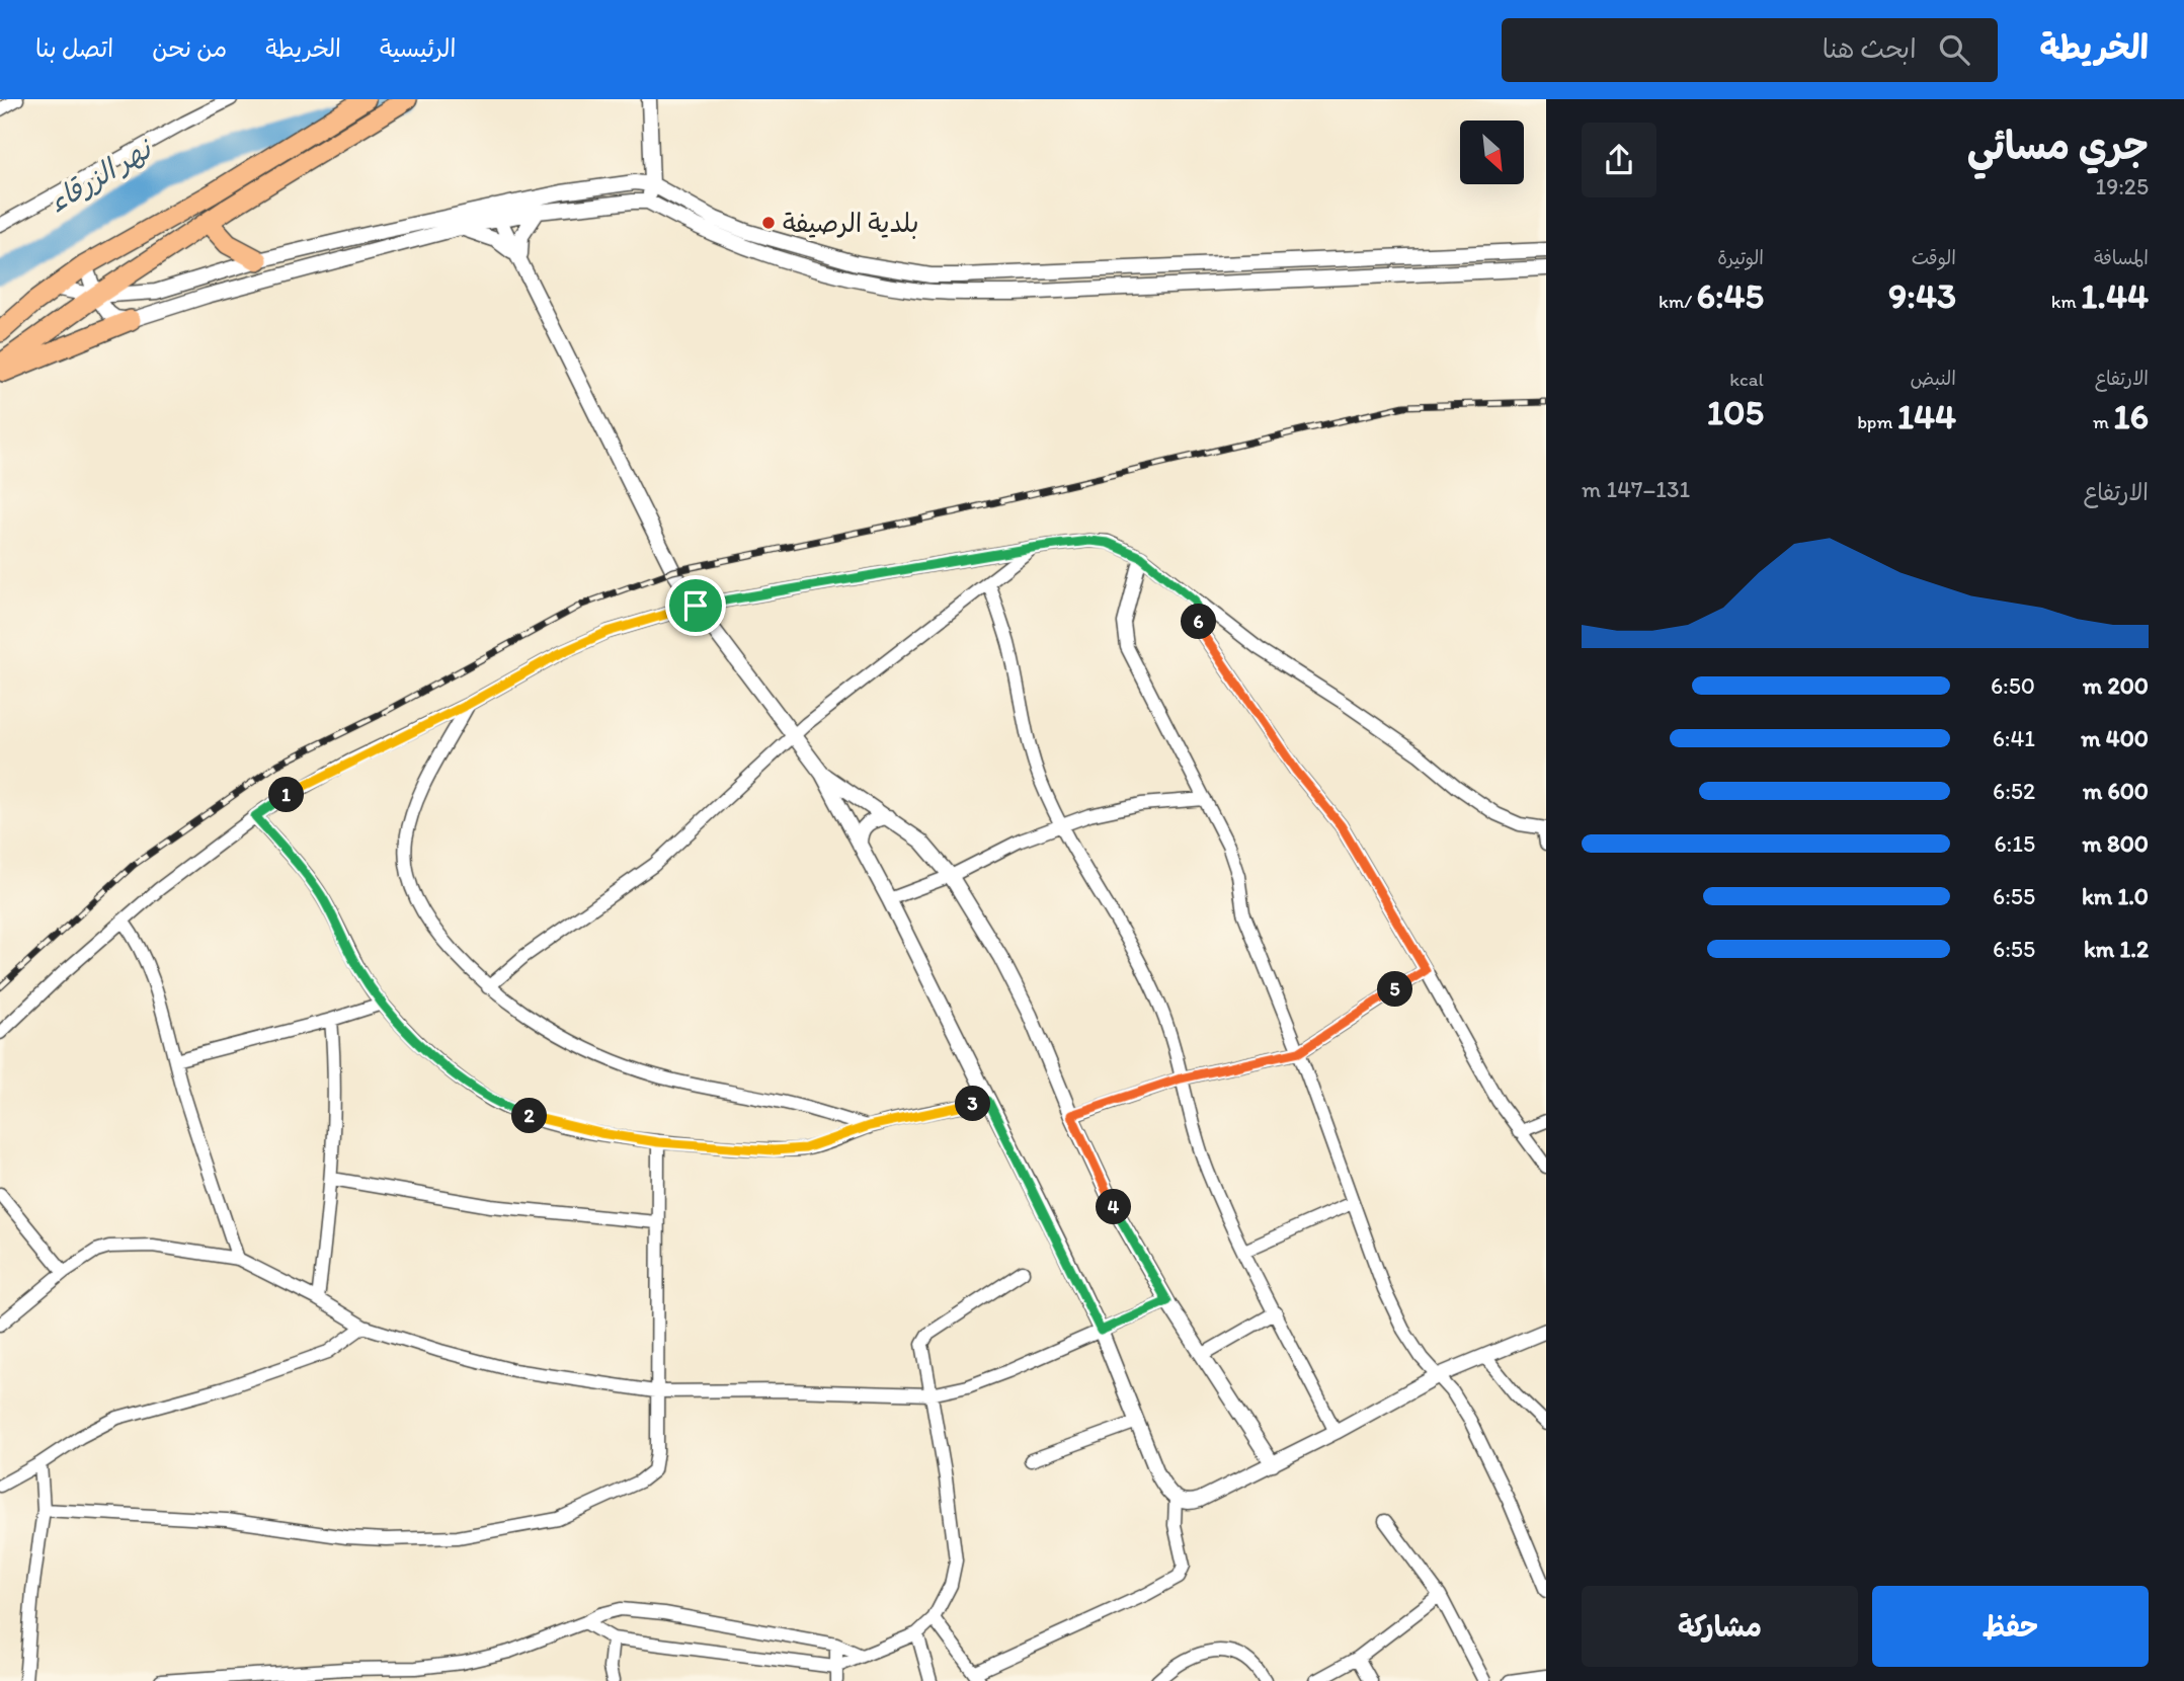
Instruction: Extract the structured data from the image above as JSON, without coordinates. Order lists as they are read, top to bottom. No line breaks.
{"water":["نهر الزرقاء"],"places":["بلدية الرصيفة"],"north":"bottom right","page":{"header":"الخريطة","search":"ابحث هنا","nav":["الرئيسية","الخريطة","من نحن","اتصل بنا"],"heading":["جري مسائي","19:25"],"stats":[["المسافة","1.44 km"],["الوقت","9:43"],["الوتيرة","6:45 /km"],["الارتفاع","16 m"],["النبض","144 bpm"],["kcal","105"]],"chart":["الارتفاع","131–147 m"],"pins":["6","1","5","3","2","4"],"list":[{"name":"200 m","note":"6:50"},{"name":"400 m","note":"6:41"},{"name":"600 m","note":"6:52"},{"name":"800 m","note":"6:15"},{"name":"1.0 km","note":"6:55"},{"name":"1.2 km","note":"6:55"}],"buttons":["حفظ","مشاركة"]}}
